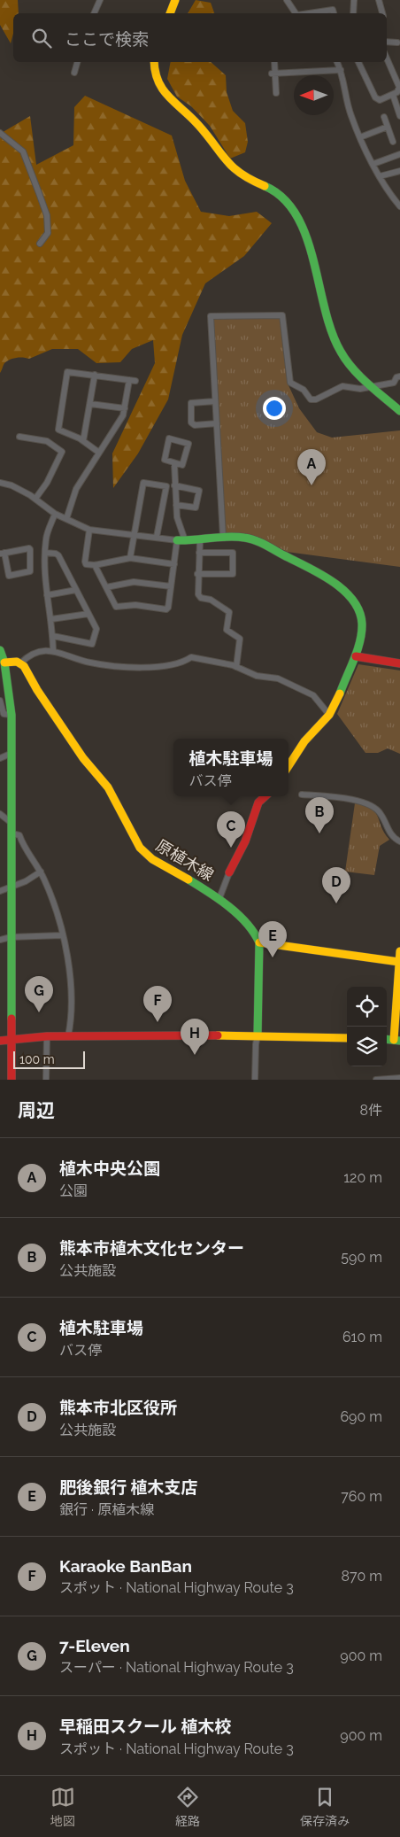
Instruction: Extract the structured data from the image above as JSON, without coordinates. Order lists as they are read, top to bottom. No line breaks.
{"streets":{"main road":["原植木線"]},"scale_bar":"100 m","north":"left","page":{"search":"ここで検索","pins":["A","B","C","D","E","G","F","H"],"popup":["植木駐車場","バス停"],"scale":"100 m","heading":["周辺","8件"],"list":[{"mark":"A","name":"植木中央公園","note":"公園","value":"120 m"},{"mark":"B","name":"熊本市植木文化センター","note":"公共施設","value":"590 m"},{"mark":"C","name":"植木駐車場","note":"バス停","value":"610 m"},{"mark":"D","name":"熊本市北区役所","note":"公共施設","value":"690 m"},{"mark":"E","name":"肥後銀行 植木支店","note":"銀行 · 原植木線","value":"760 m"},{"mark":"F","name":"Karaoke BanBan","note":"スポット · National Highway Route 3","value":"870 m"},{"mark":"G","name":"7-Eleven","note":"スーパー · National Highway Route 3","value":"900 m"},{"mark":"H","name":"早稲田スクール 植木校","note":"スポット · National Highway Route 3","value":"900 m"}],"nav":["地図","経路","保存済み"]}}
